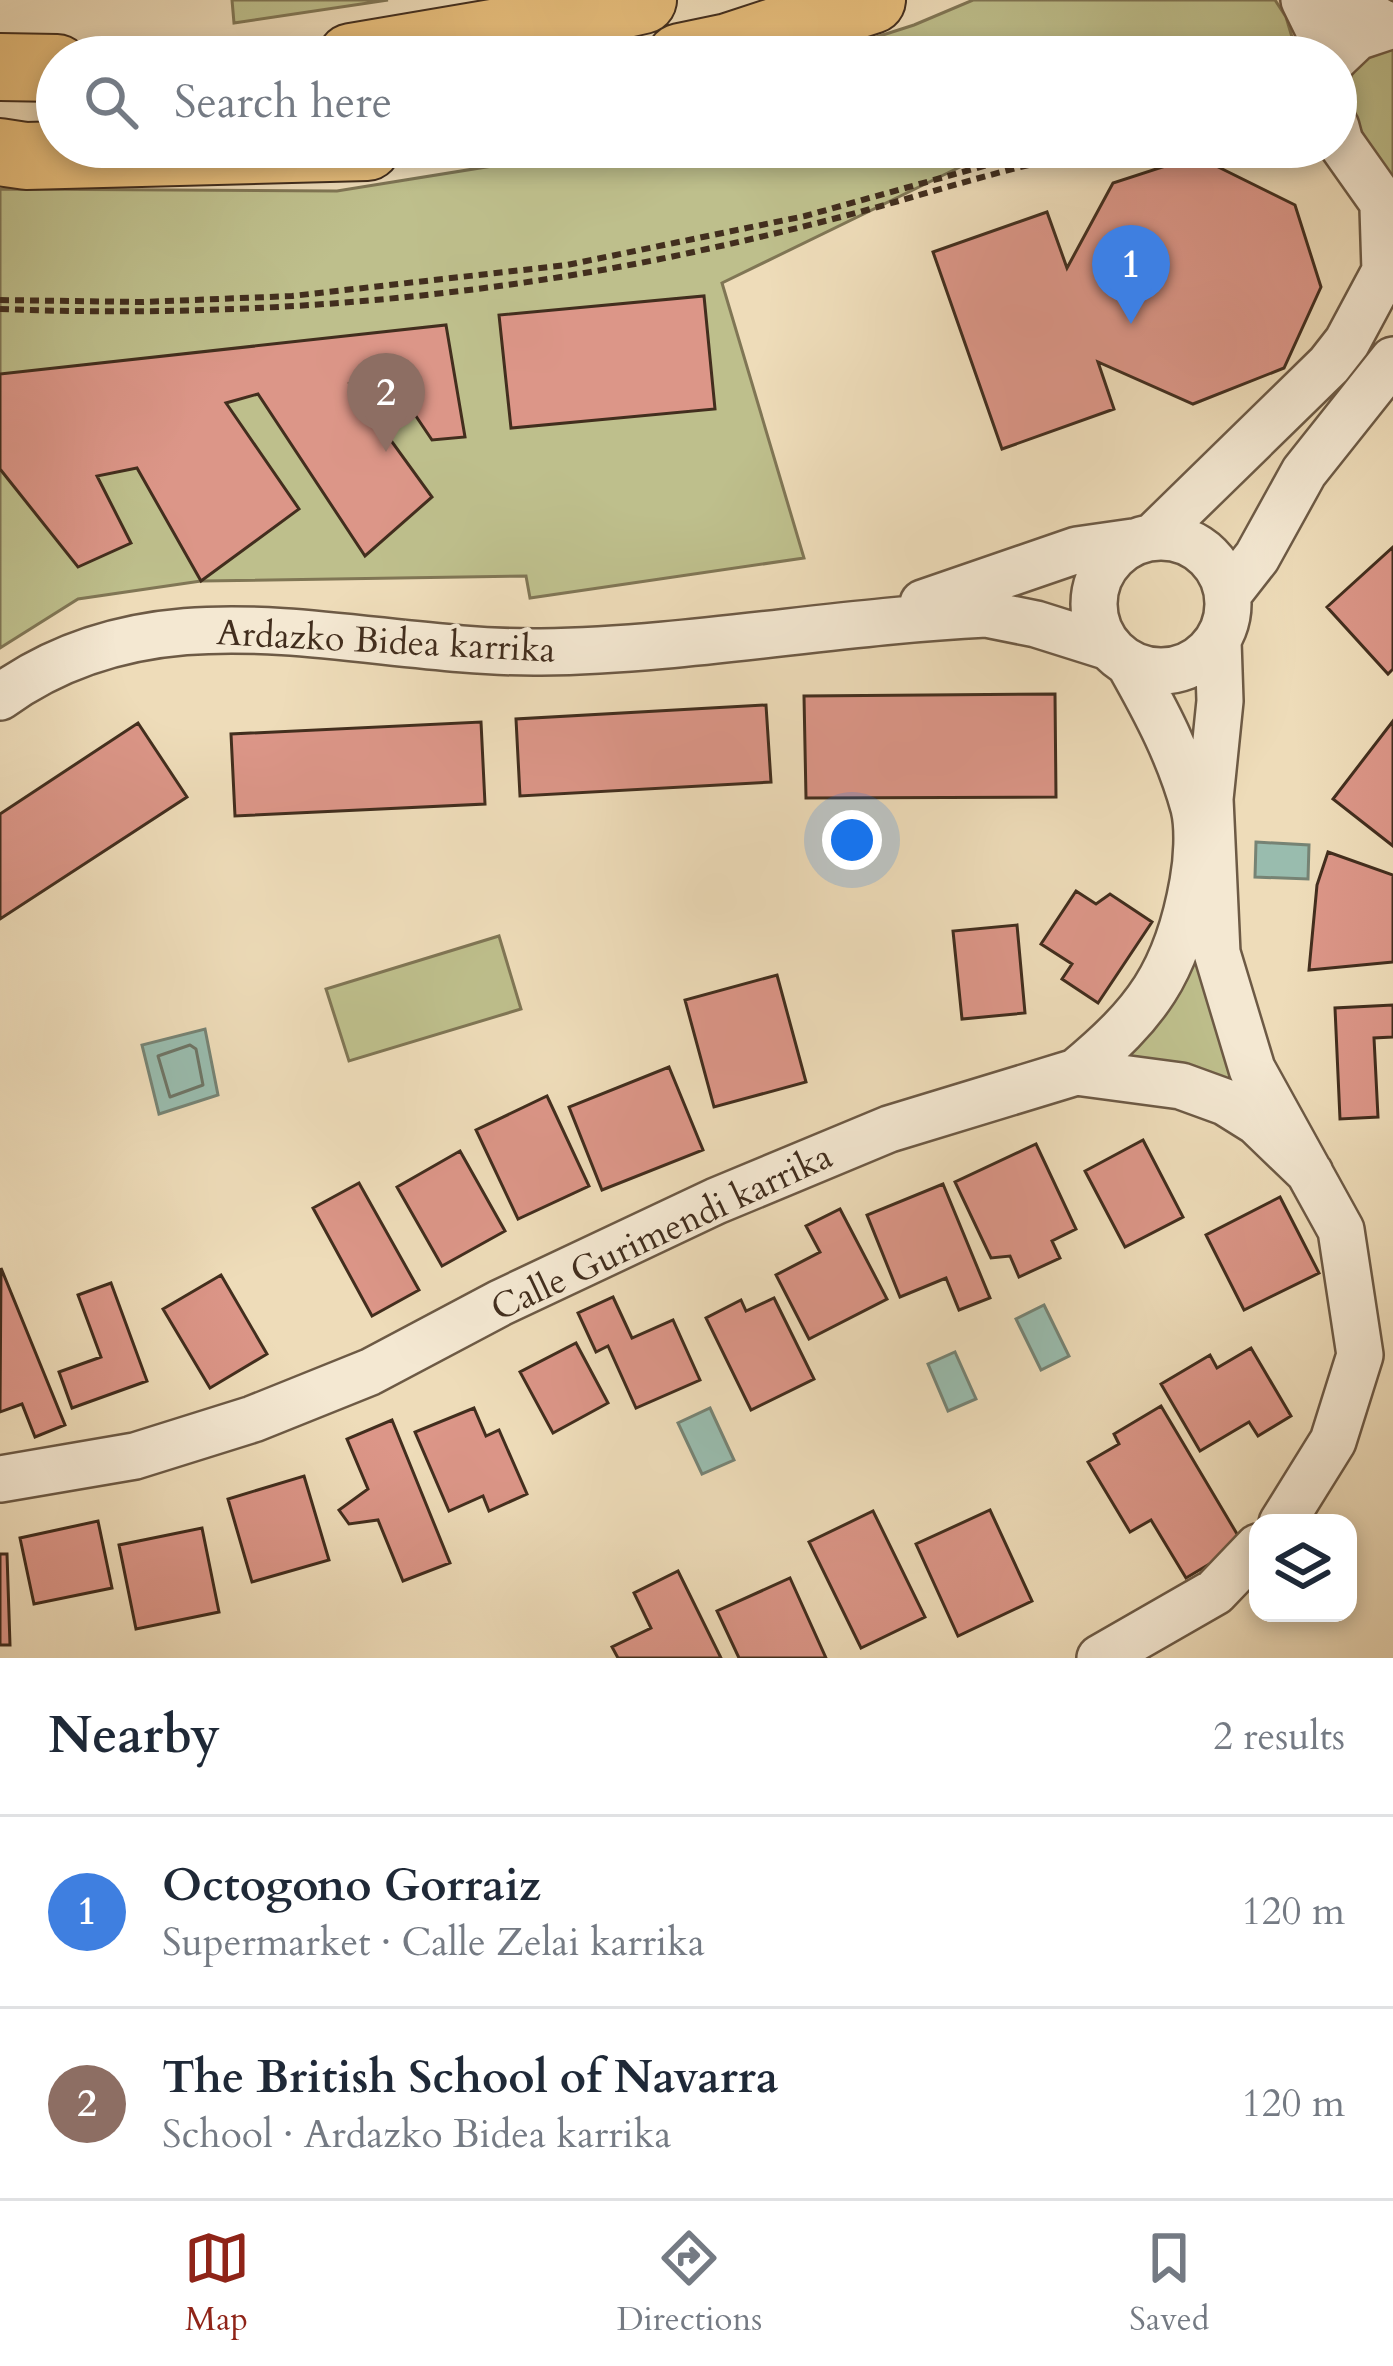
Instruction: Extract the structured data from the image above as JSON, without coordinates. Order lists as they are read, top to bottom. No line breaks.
{"streets":{"street":["Ardazko Bidea karrika","Calle Gurimendi karrika"]},"page":{"search":"Search here","pins":["1","2"],"heading":["Nearby","2 results"],"list":[{"mark":"1","name":"Octogono Gorraiz","note":"Supermarket · Calle Zelai karrika","value":"120 m"},{"mark":"2","name":"The British School of Navarra","note":"School · Ardazko Bidea karrika","value":"120 m"}],"nav":["Map","Directions","Saved"]}}
